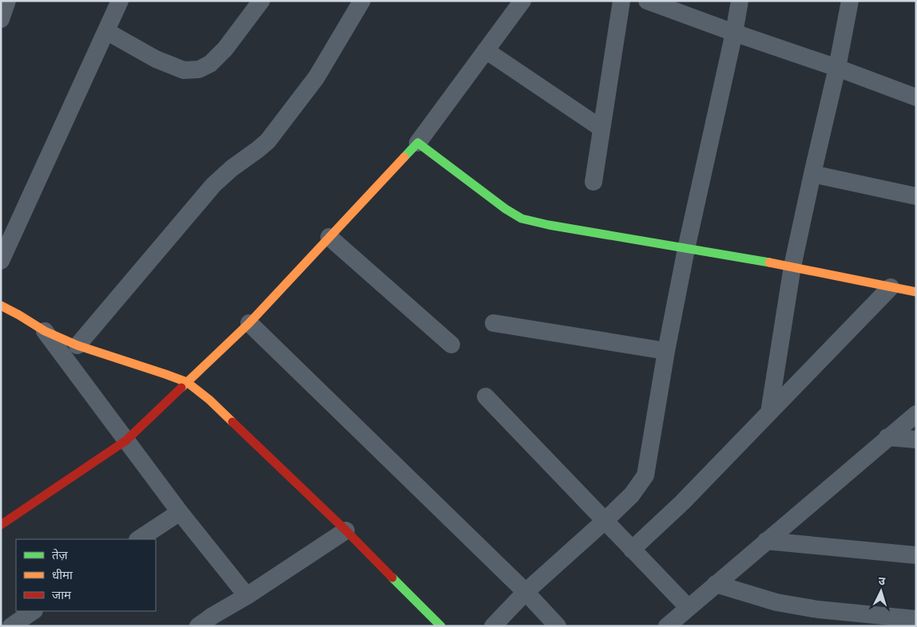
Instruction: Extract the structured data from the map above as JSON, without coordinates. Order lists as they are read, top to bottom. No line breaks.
{"legend":["तेज़","धीमा","जाम"],"north":"top"}
